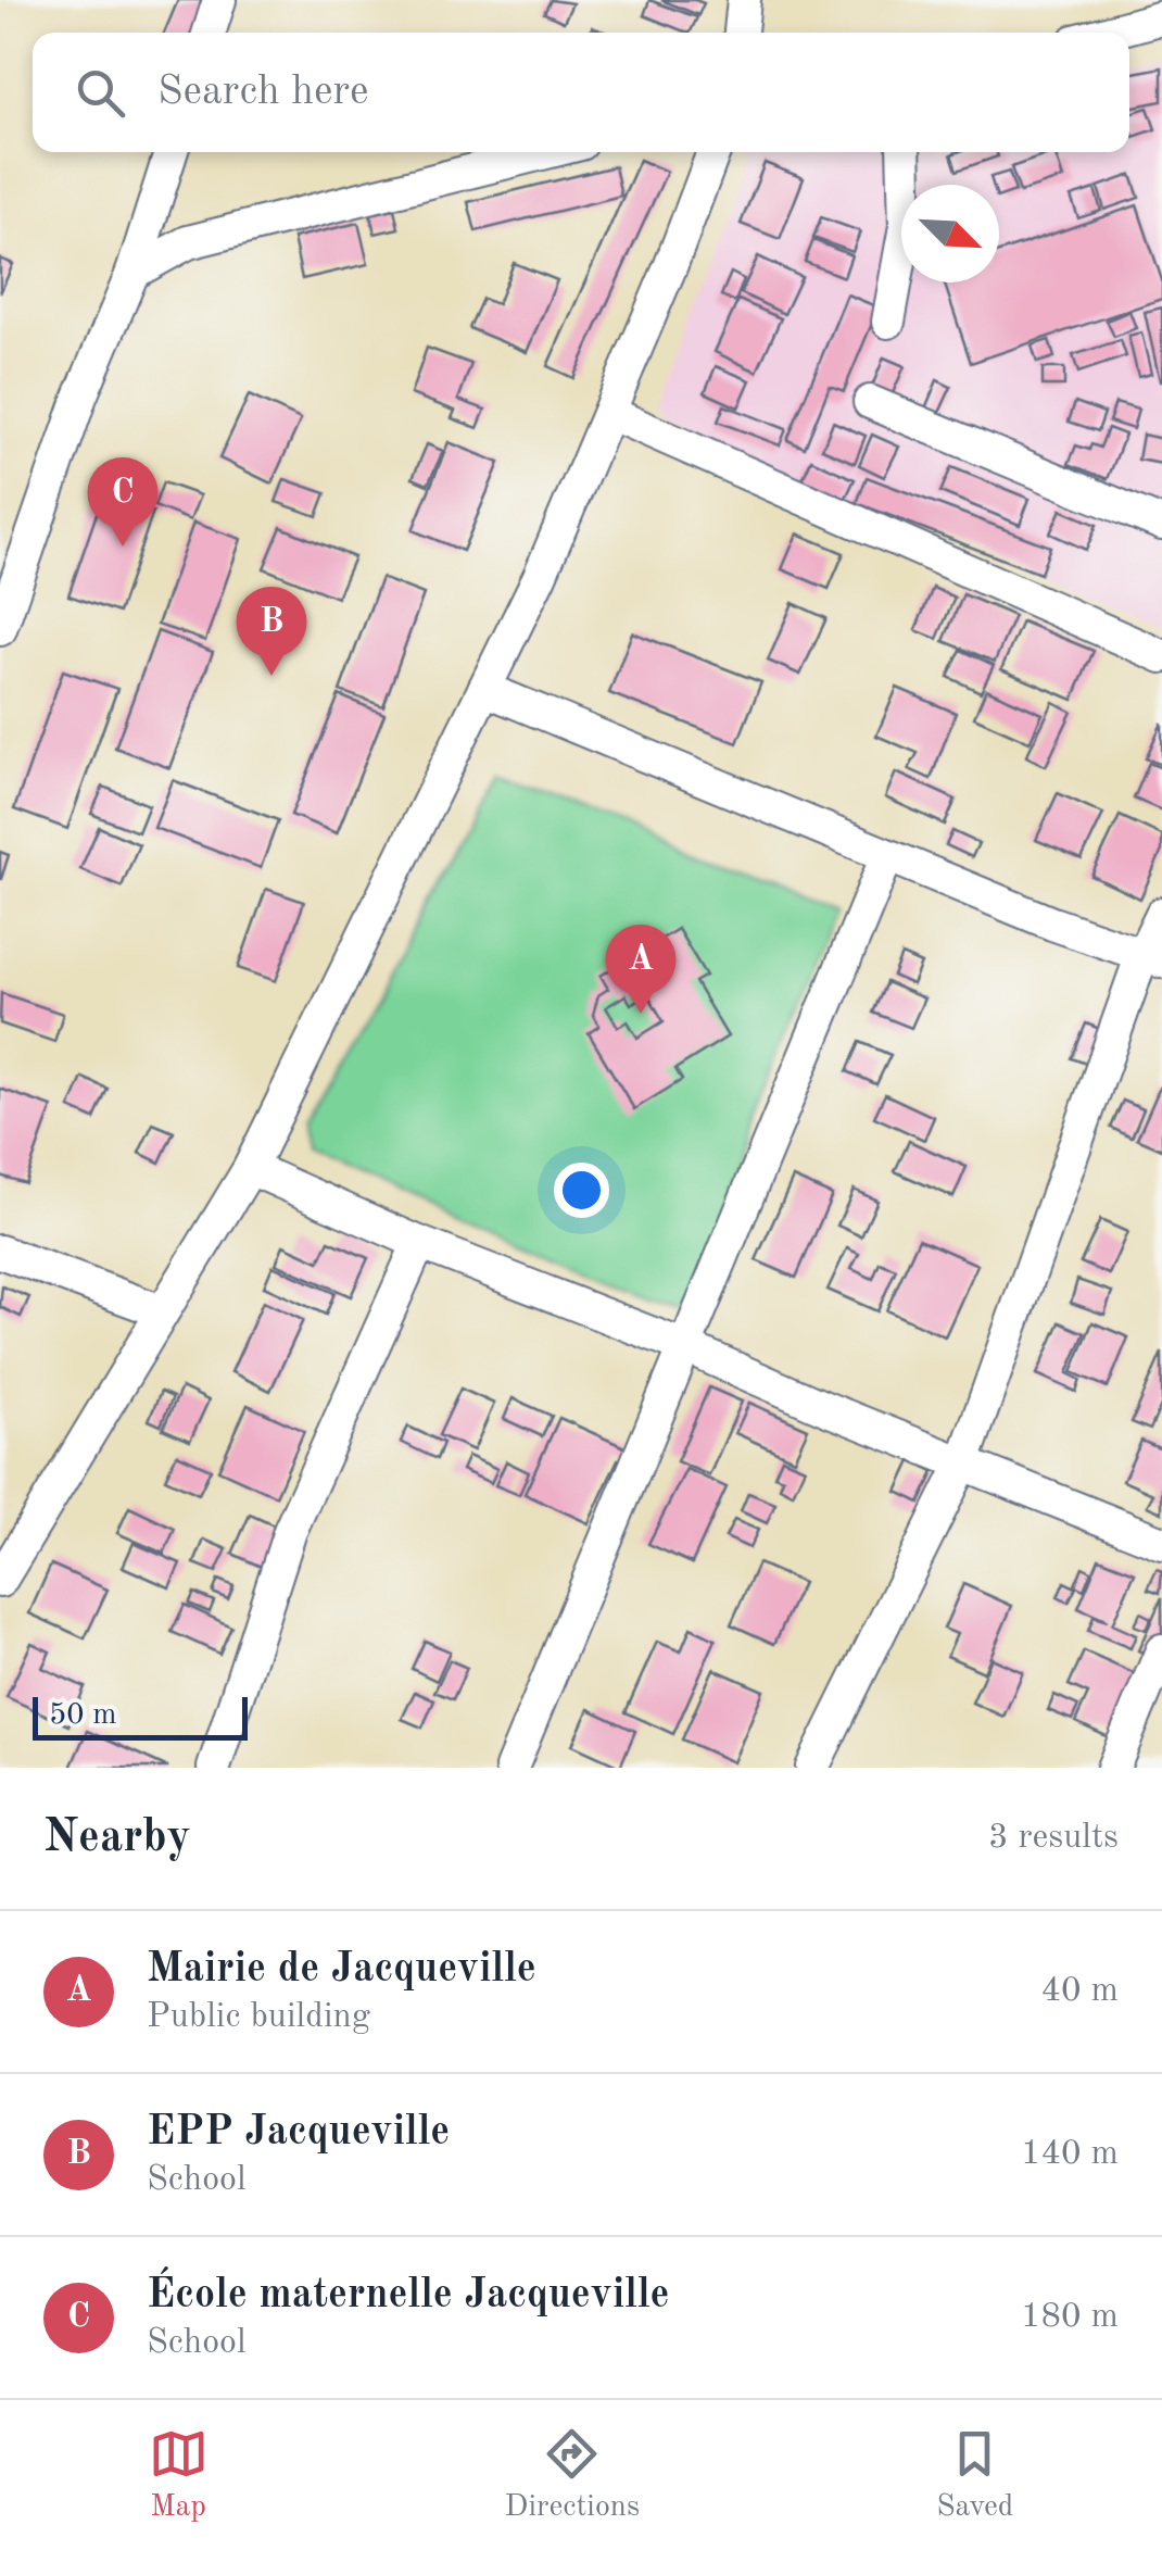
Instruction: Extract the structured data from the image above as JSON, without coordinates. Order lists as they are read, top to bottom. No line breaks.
{"scale_bar":"50 m","north":"bottom right","page":{"search":"Search here","pins":["C","B","A"],"scale":"50 m","heading":["Nearby","3 results"],"list":[{"mark":"A","name":"Mairie de Jacqueville","note":"Public building","value":"40 m"},{"mark":"B","name":"EPP Jacqueville","note":"School","value":"140 m"},{"mark":"C","name":"École maternelle Jacqueville","note":"School","value":"180 m"}],"nav":["Map","Directions","Saved"]}}
